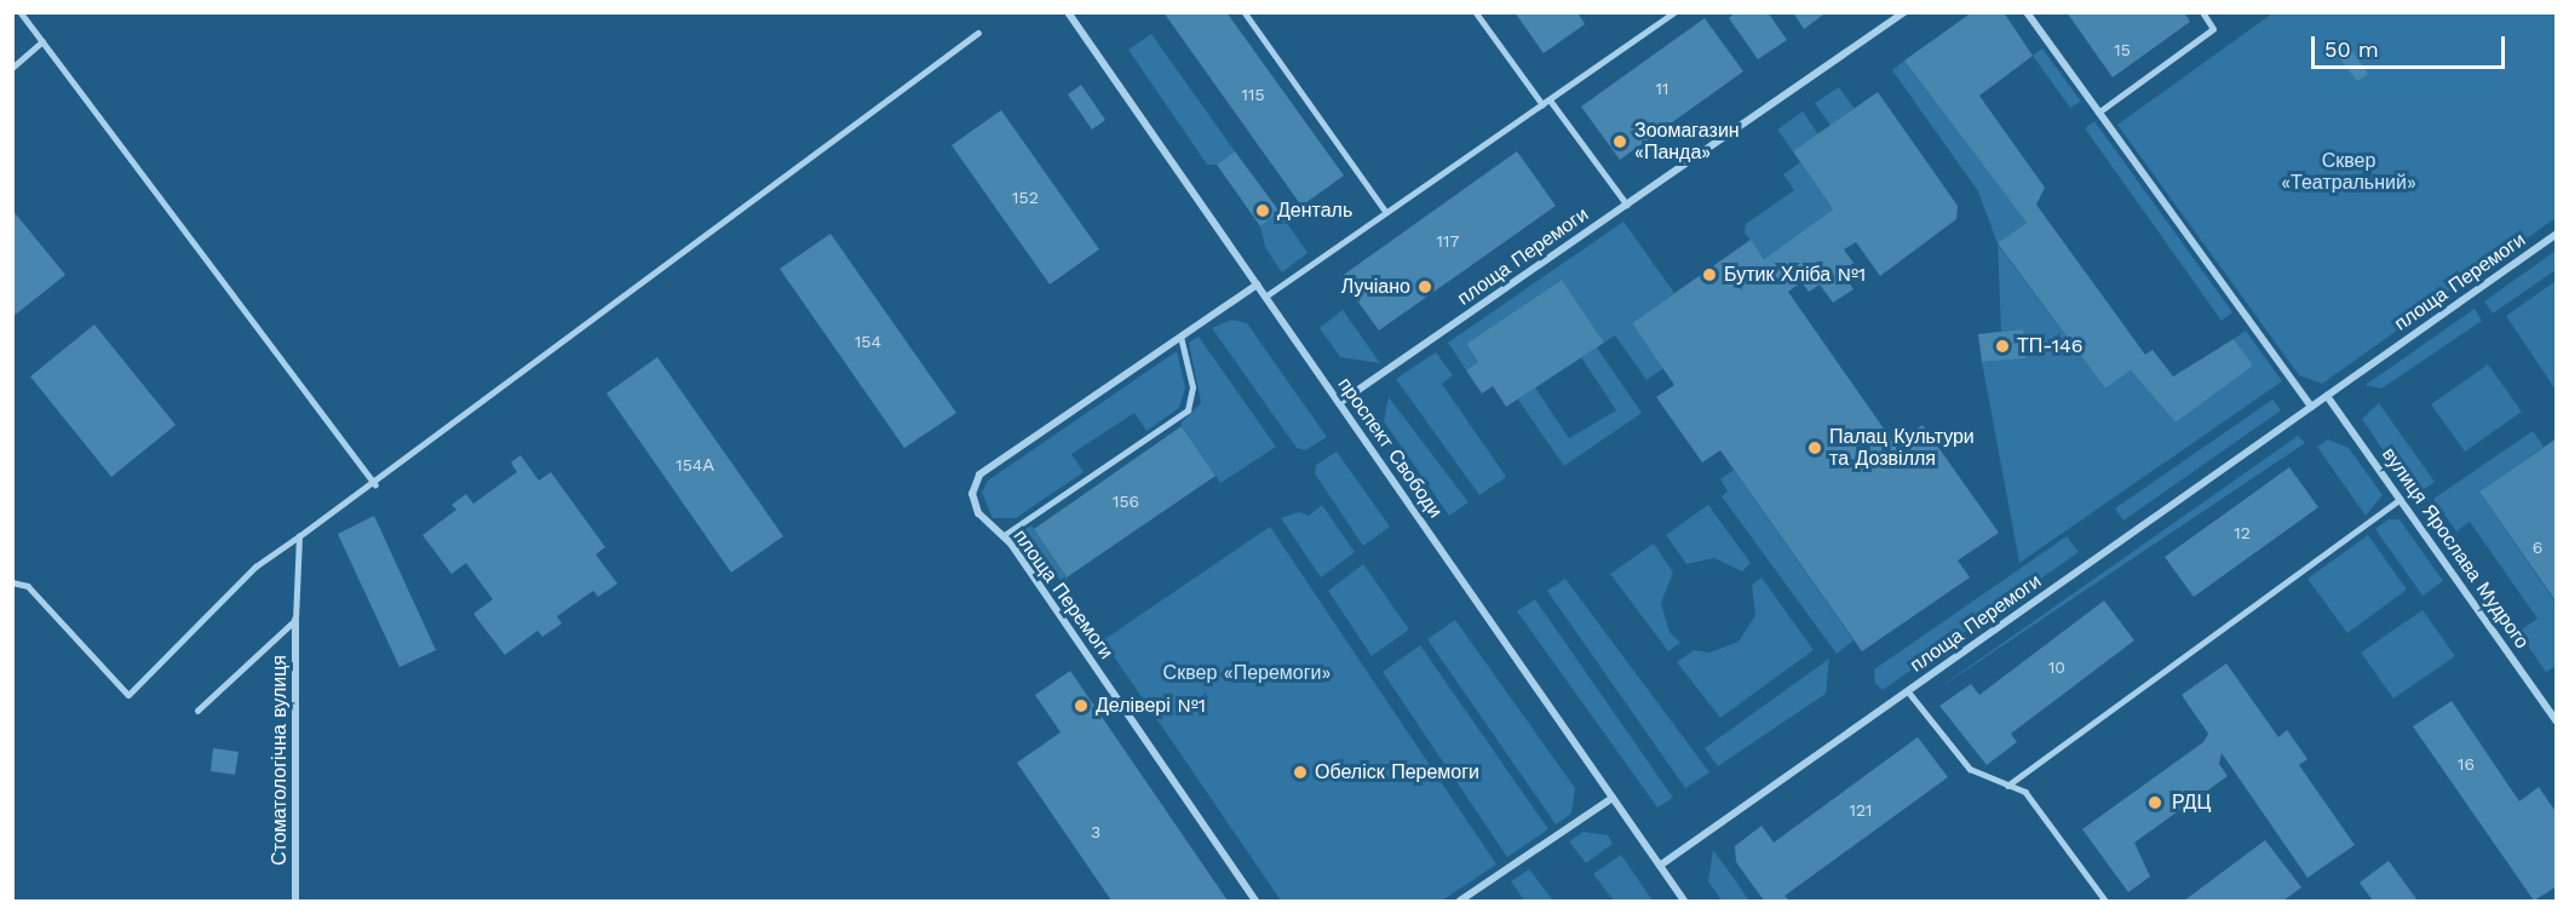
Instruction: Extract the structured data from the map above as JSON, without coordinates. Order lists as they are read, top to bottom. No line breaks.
{"streets":{"street":["площа Перемоги","проспект Свободи","вулиця Ярослава Мудрого","Стоматологічна вулиця"]},"crossings":[["площа Перемоги","проспект Свободи"],["площа Перемоги","вулиця Ярослава Мудрого"]],"parks":["Сквер «Театральний»","Сквер «Перемоги»"],"places":["Зоомагазин «Панда»","Денталь","Бутик Хліба №1","Лучіано","ТП-146","Палац Культури та Дозвілля","Делівері №1","Обеліск Перемоги","РДЦ"],"house_numbers":["15","11","115","152","117","154","154А","156","12","6","10","16","121","3"],"scale_bar":"50 m"}
